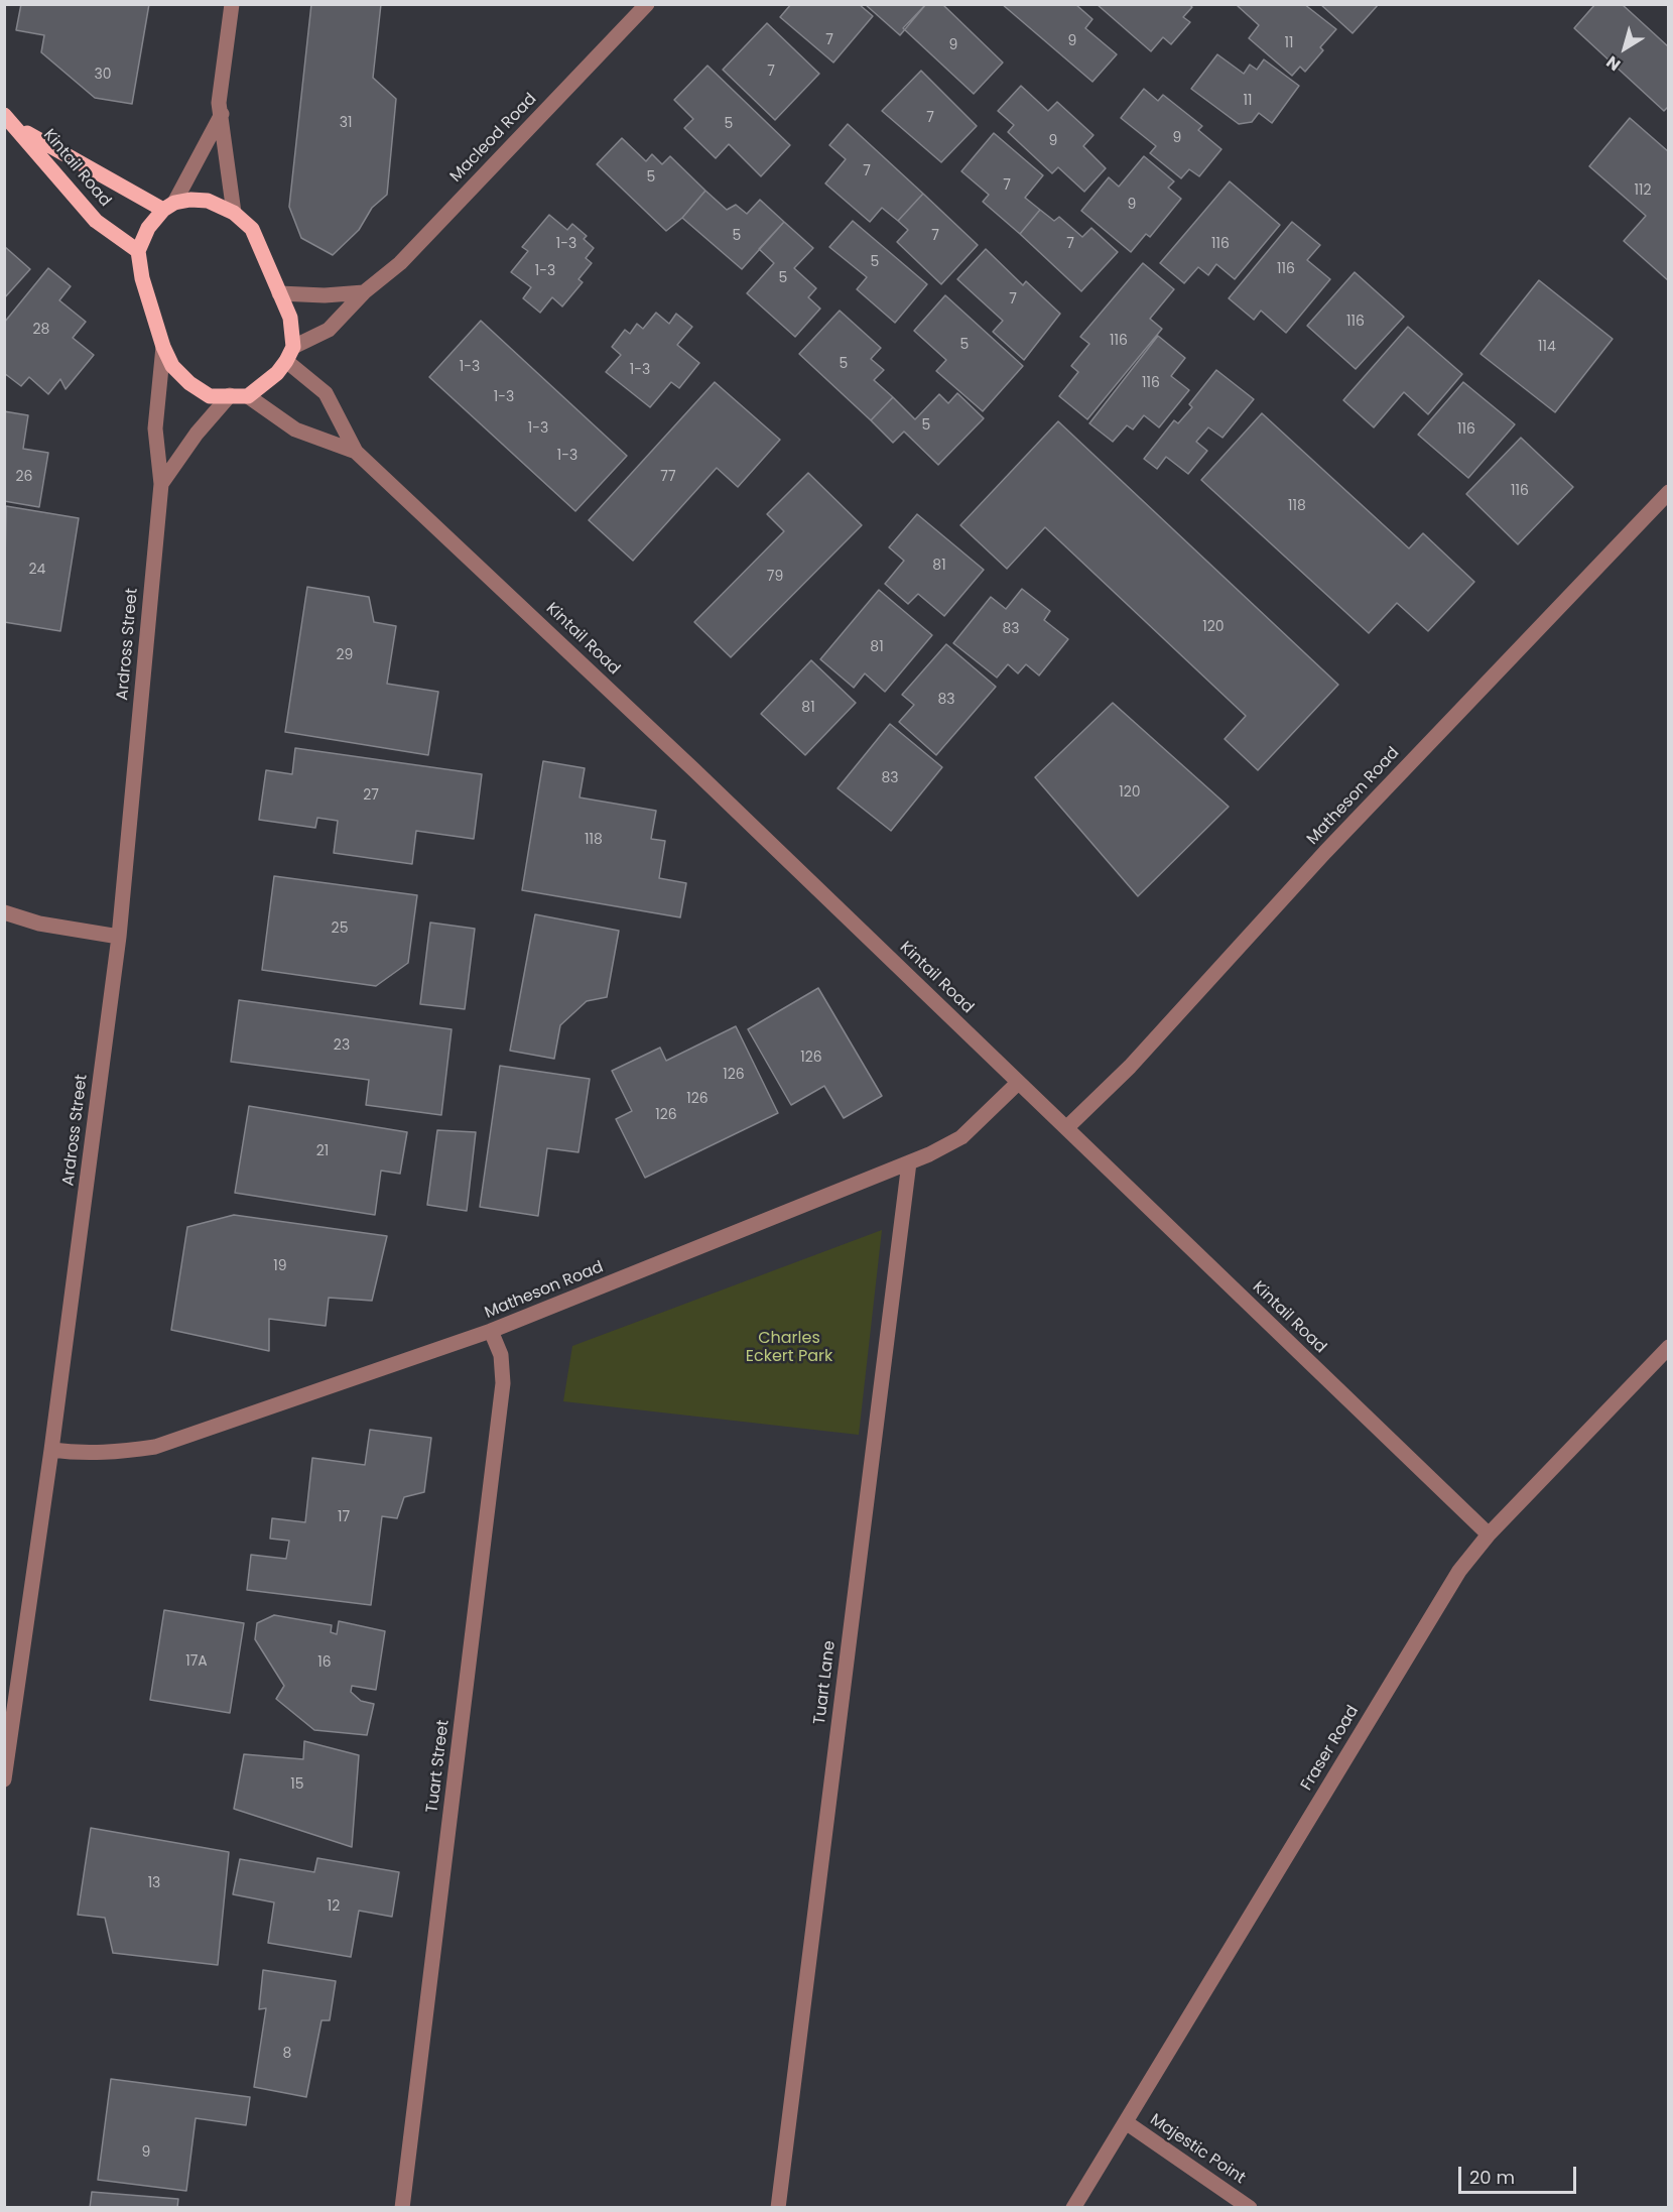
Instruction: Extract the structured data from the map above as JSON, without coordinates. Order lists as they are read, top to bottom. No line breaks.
{"streets":{"main road":["Kintail Road"],"street":["Macleod Road","Ardross Street","Matheson Road","Tuart Lane","Fraser Road","Tuart Street","Majestic Point"]},"crossings":[["Macleod Road","Kintail Road"],["Macleod Road","Ardross Street"],["Kintail Road","Ardross Street"],["Kintail Road","Matheson Road"],["Kintail Road","Fraser Road"],["Ardross Street","Matheson Road"],["Matheson Road","Tuart Lane"],["Matheson Road","Tuart Street"],["Fraser Road","Majestic Point"]],"parks":["Charles Eckert Park"],"house_numbers":["7","9","11","9","7","30","11","7","31","5","9","9","7","5","7","112","9","5","7","1-3","7","116","5","116","1-3","5","7","116","28","116","5","114","5","1-3","1-3","116","1-3","5","1-3","116","1-3","26","77","116","118","81","24","79","120","83","81","29","83","81","83","120","27","118","25","23","126","126","126","126","21","19","17","17A","16","15","13","12","8","9"],"scale_bar":"20 m","north":"bottom left"}
